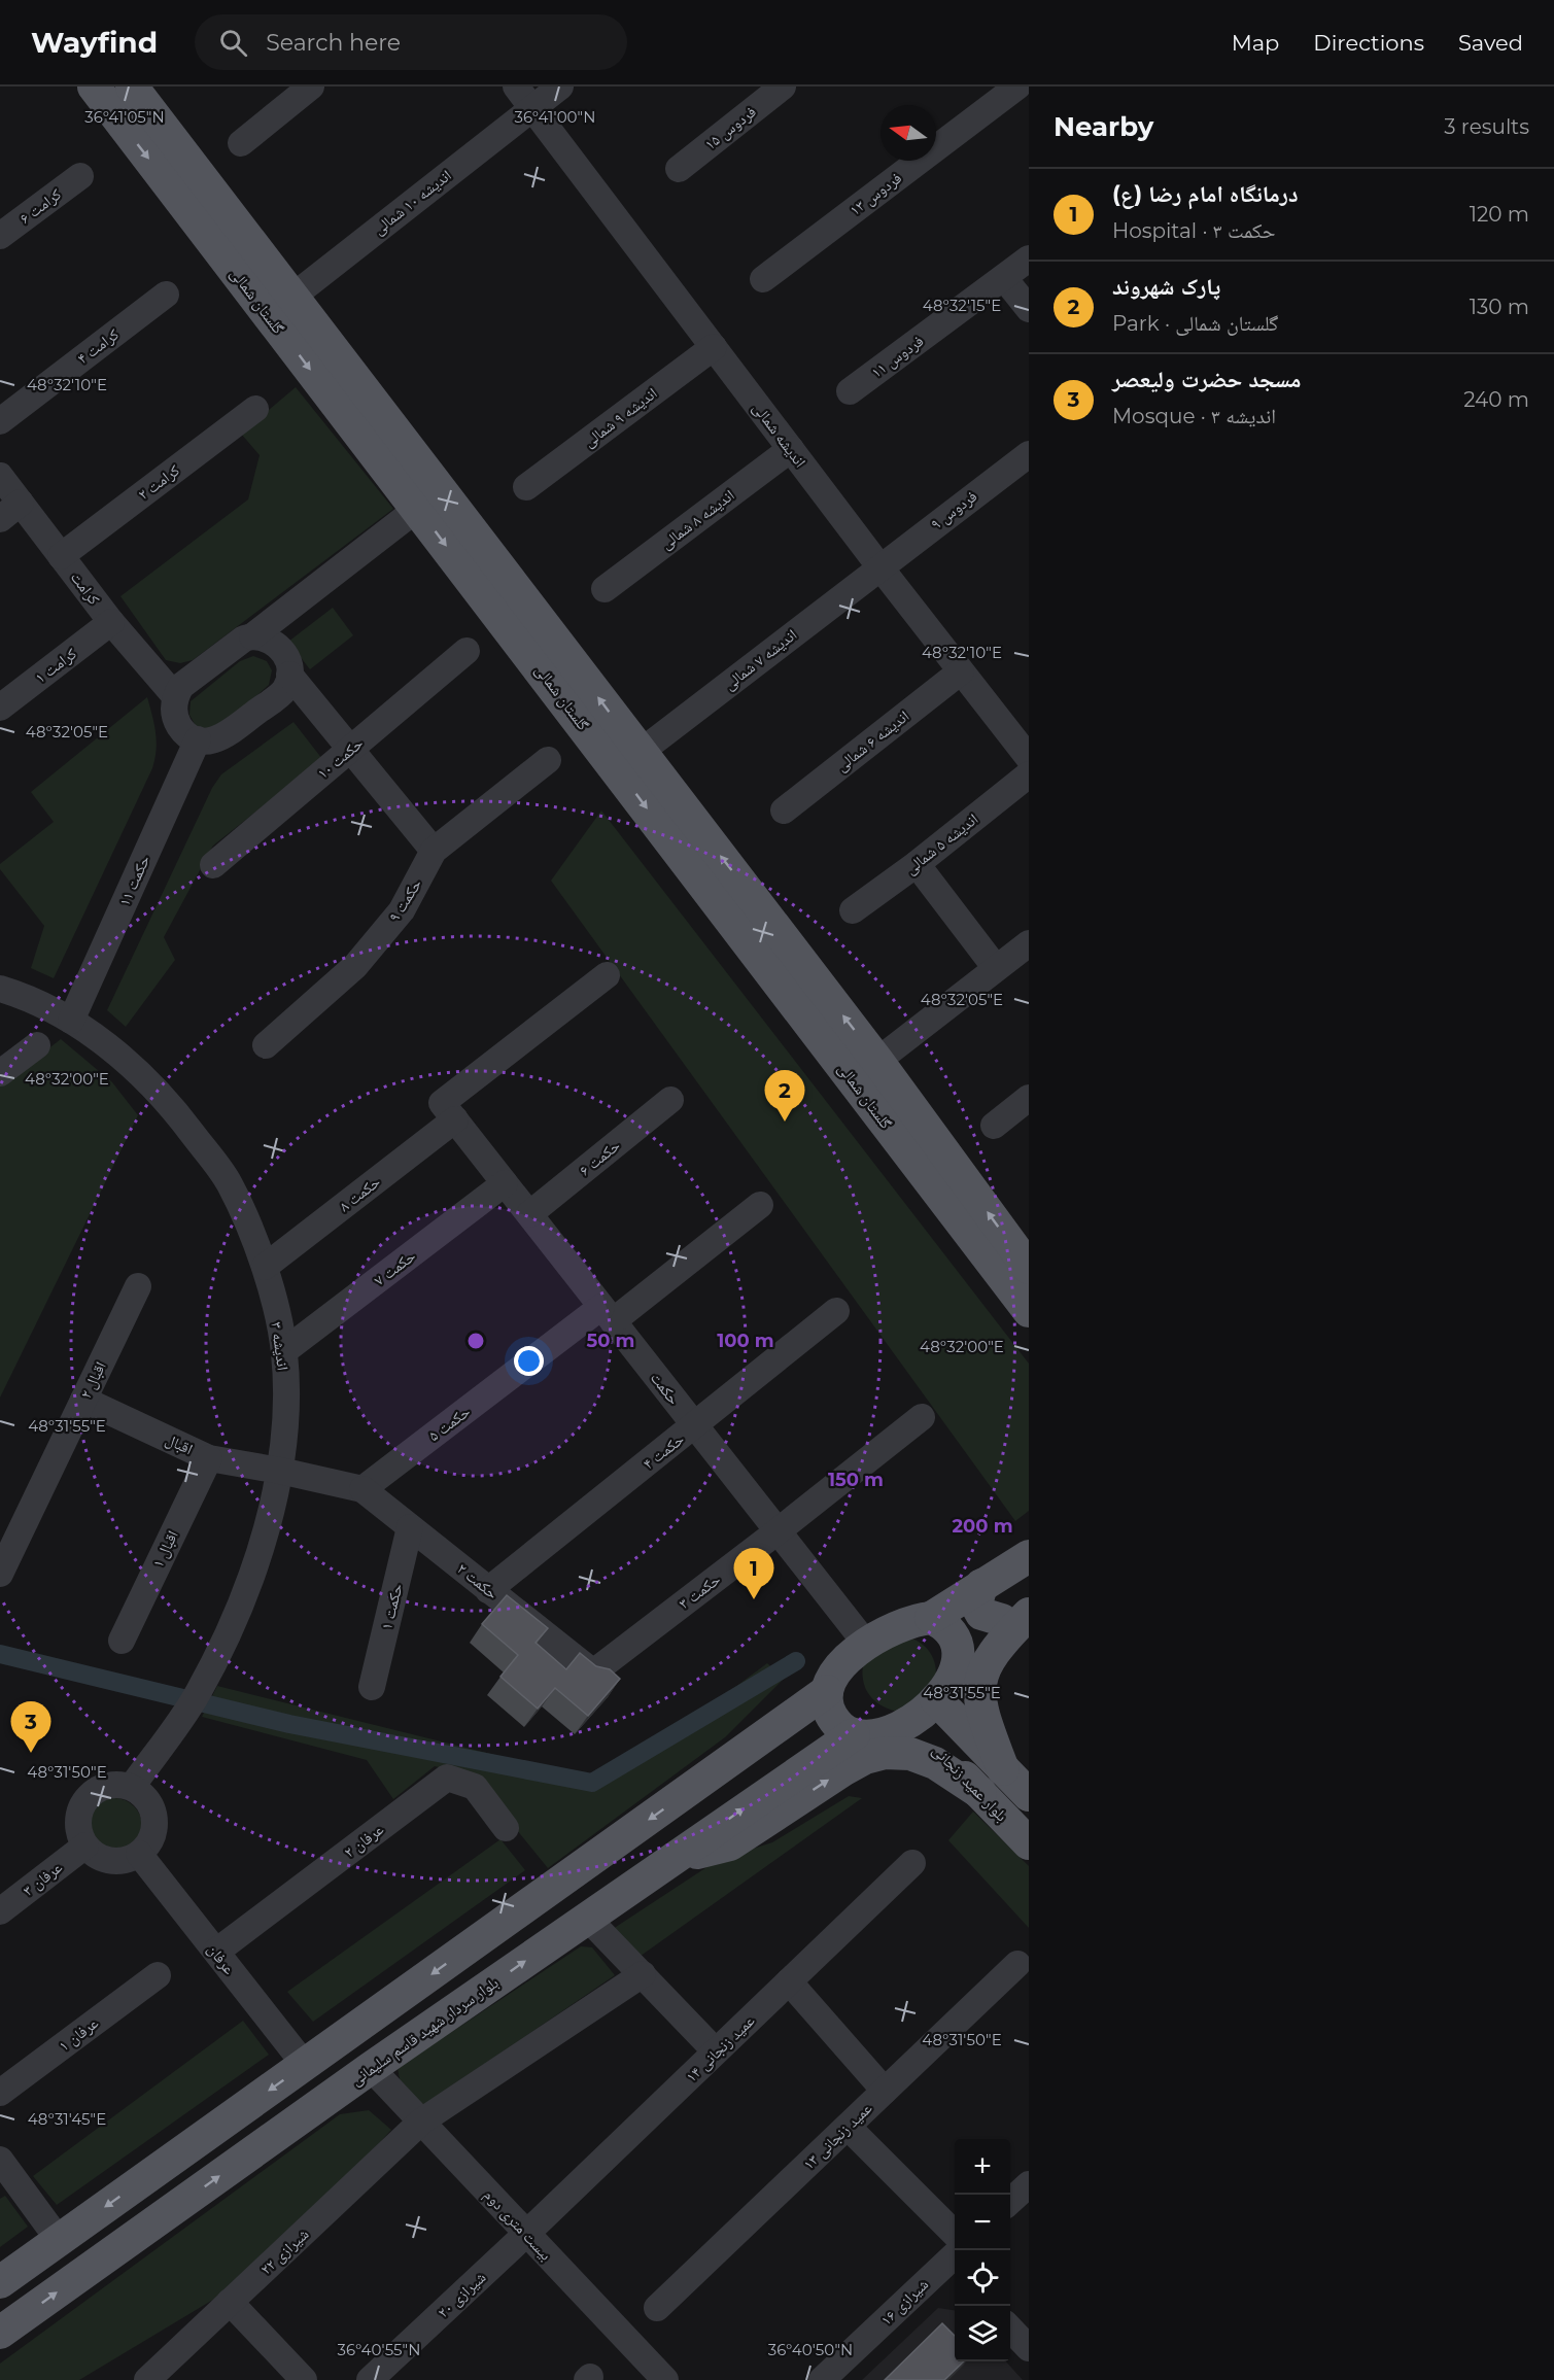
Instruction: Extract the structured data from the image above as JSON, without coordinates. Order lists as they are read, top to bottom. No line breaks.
{"streets":{"main road":["گلستان شمالی","بلوار عمید زنجانی","بلوار سردار شهید قاسم سلیمانی"],"street":["فردوس ۱۵","فردوس ۱۳","اندیشه ۱۰ شمالی","کرامت ۶","کرامت ۴","فردوس ۱۱","اندیشه ۹ شمالی","اندیشه شمالی","کرامت ۲","فردوس ۹","اندیشه ۸ شمالی","کرامت","اندیشه ۷ شمالی","کرامت ۱","اندیشه ۶ شمالی","حکمت ۱۰","اندیشه ۵ شمالی","حکمت ۱۱","حکمت ۹","حکمت ۶","حکمت ۸","حکمت ۷","اندیشه ۳","اقبال ۲","حکمت","حکمت ۵","اقبال","حکمت ۴","اقبال ۱","حکمت ۲","حکمت ۳","حکمت ۱","عرفان ۲","عرفان ۳","عرفان","عرفان ۱","عمید زنجانی ۱۴","عمید زنجانی ۱۳","بیست متری دوم","شیرازی ۲۲","شیرازی ۲۰","شیرازی ۱۶"]},"crossings":[["اندیشه ۱۰ شمالی","گلستان شمالی"],["اندیشه ۱۰ شمالی","اندیشه شمالی"],["گلستان شمالی","اندیشه ۷ شمالی"],["اندیشه ۹ شمالی","اندیشه شمالی"],["اندیشه شمالی","فردوس ۹"],["اندیشه شمالی","اندیشه ۸ شمالی"],["اندیشه شمالی","اندیشه ۷ شمالی"],["اندیشه شمالی","اندیشه ۶ شمالی"],["کرامت ۲","کرامت"],["فردوس ۹","اندیشه ۷ شمالی"],["کرامت","کرامت ۱"],["حکمت ۱۱","اندیشه ۳"],["حکمت ۶","حکمت"],["حکمت ۸","اندیشه ۳"],["حکمت ۸","حکمت"],["حکمت ۷","اندیشه ۳"],["حکمت ۷","حکمت"],["اندیشه ۳","اقبال"],["اندیشه ۳","عرفان ۳"],["اندیشه ۳","عرفان"],["اقبال ۲","اقبال"],["حکمت","حکمت ۵"],["حکمت","حکمت ۴"],["حکمت","حکمت ۳"],["حکمت","بلوار عمید زنجانی"],["حکمت","بلوار سردار شهید قاسم سلیمانی"],["حکمت ۵","حکمت ۲"],["اقبال","اقبال ۱"],["حکمت ۴","حکمت ۲"],["حکمت ۲","حکمت ۳"],["حکمت ۲","حکمت ۱"],["بلوار عمید زنجانی","بلوار سردار شهید قاسم سلیمانی"],["عرفان ۲","عرفان"],["عرفان ۳","عرفان"],["بلوار سردار شهید قاسم سلیمانی","بیست متری دوم"],["عمید زنجانی ۱۴","بیست متری دوم"],["عمید زنجانی ۱۴","شیرازی ۲۰"],["بیست متری دوم","شیرازی ۲۲"],["بیست متری دوم","شیرازی ۲۰"]],"north":"left","page":{"header":"Wayfind","search":"Search here","nav":["Map","Directions","Saved"],"heading":["Nearby","3 results"],"list":[{"mark":"1","name":"درمانگاه امام رضا (ع)","note":"Hospital · حکمت ۳","value":"120 m"},{"mark":"2","name":"پارک شهروند","note":"Park · گلستان شمالی","value":"130 m"},{"mark":"3","name":"مسجد حضرت ولیعصر","note":"Mosque · اندیشه ۳","value":"240 m"}],"pins":["2","1","3"],"map_buttons":["+","−"]},"coordinates":["36°41'00\"N","36°41'05\"N","48°32'15\"E","48°32'10\"E","48°32'05\"E","48°32'00\"E","48°31'55\"E","48°31'50\"E","48°31'45\"E","36°40'55\"N","36°40'50\"N"],"rings":["50 m","100 m","150 m","200 m"]}
